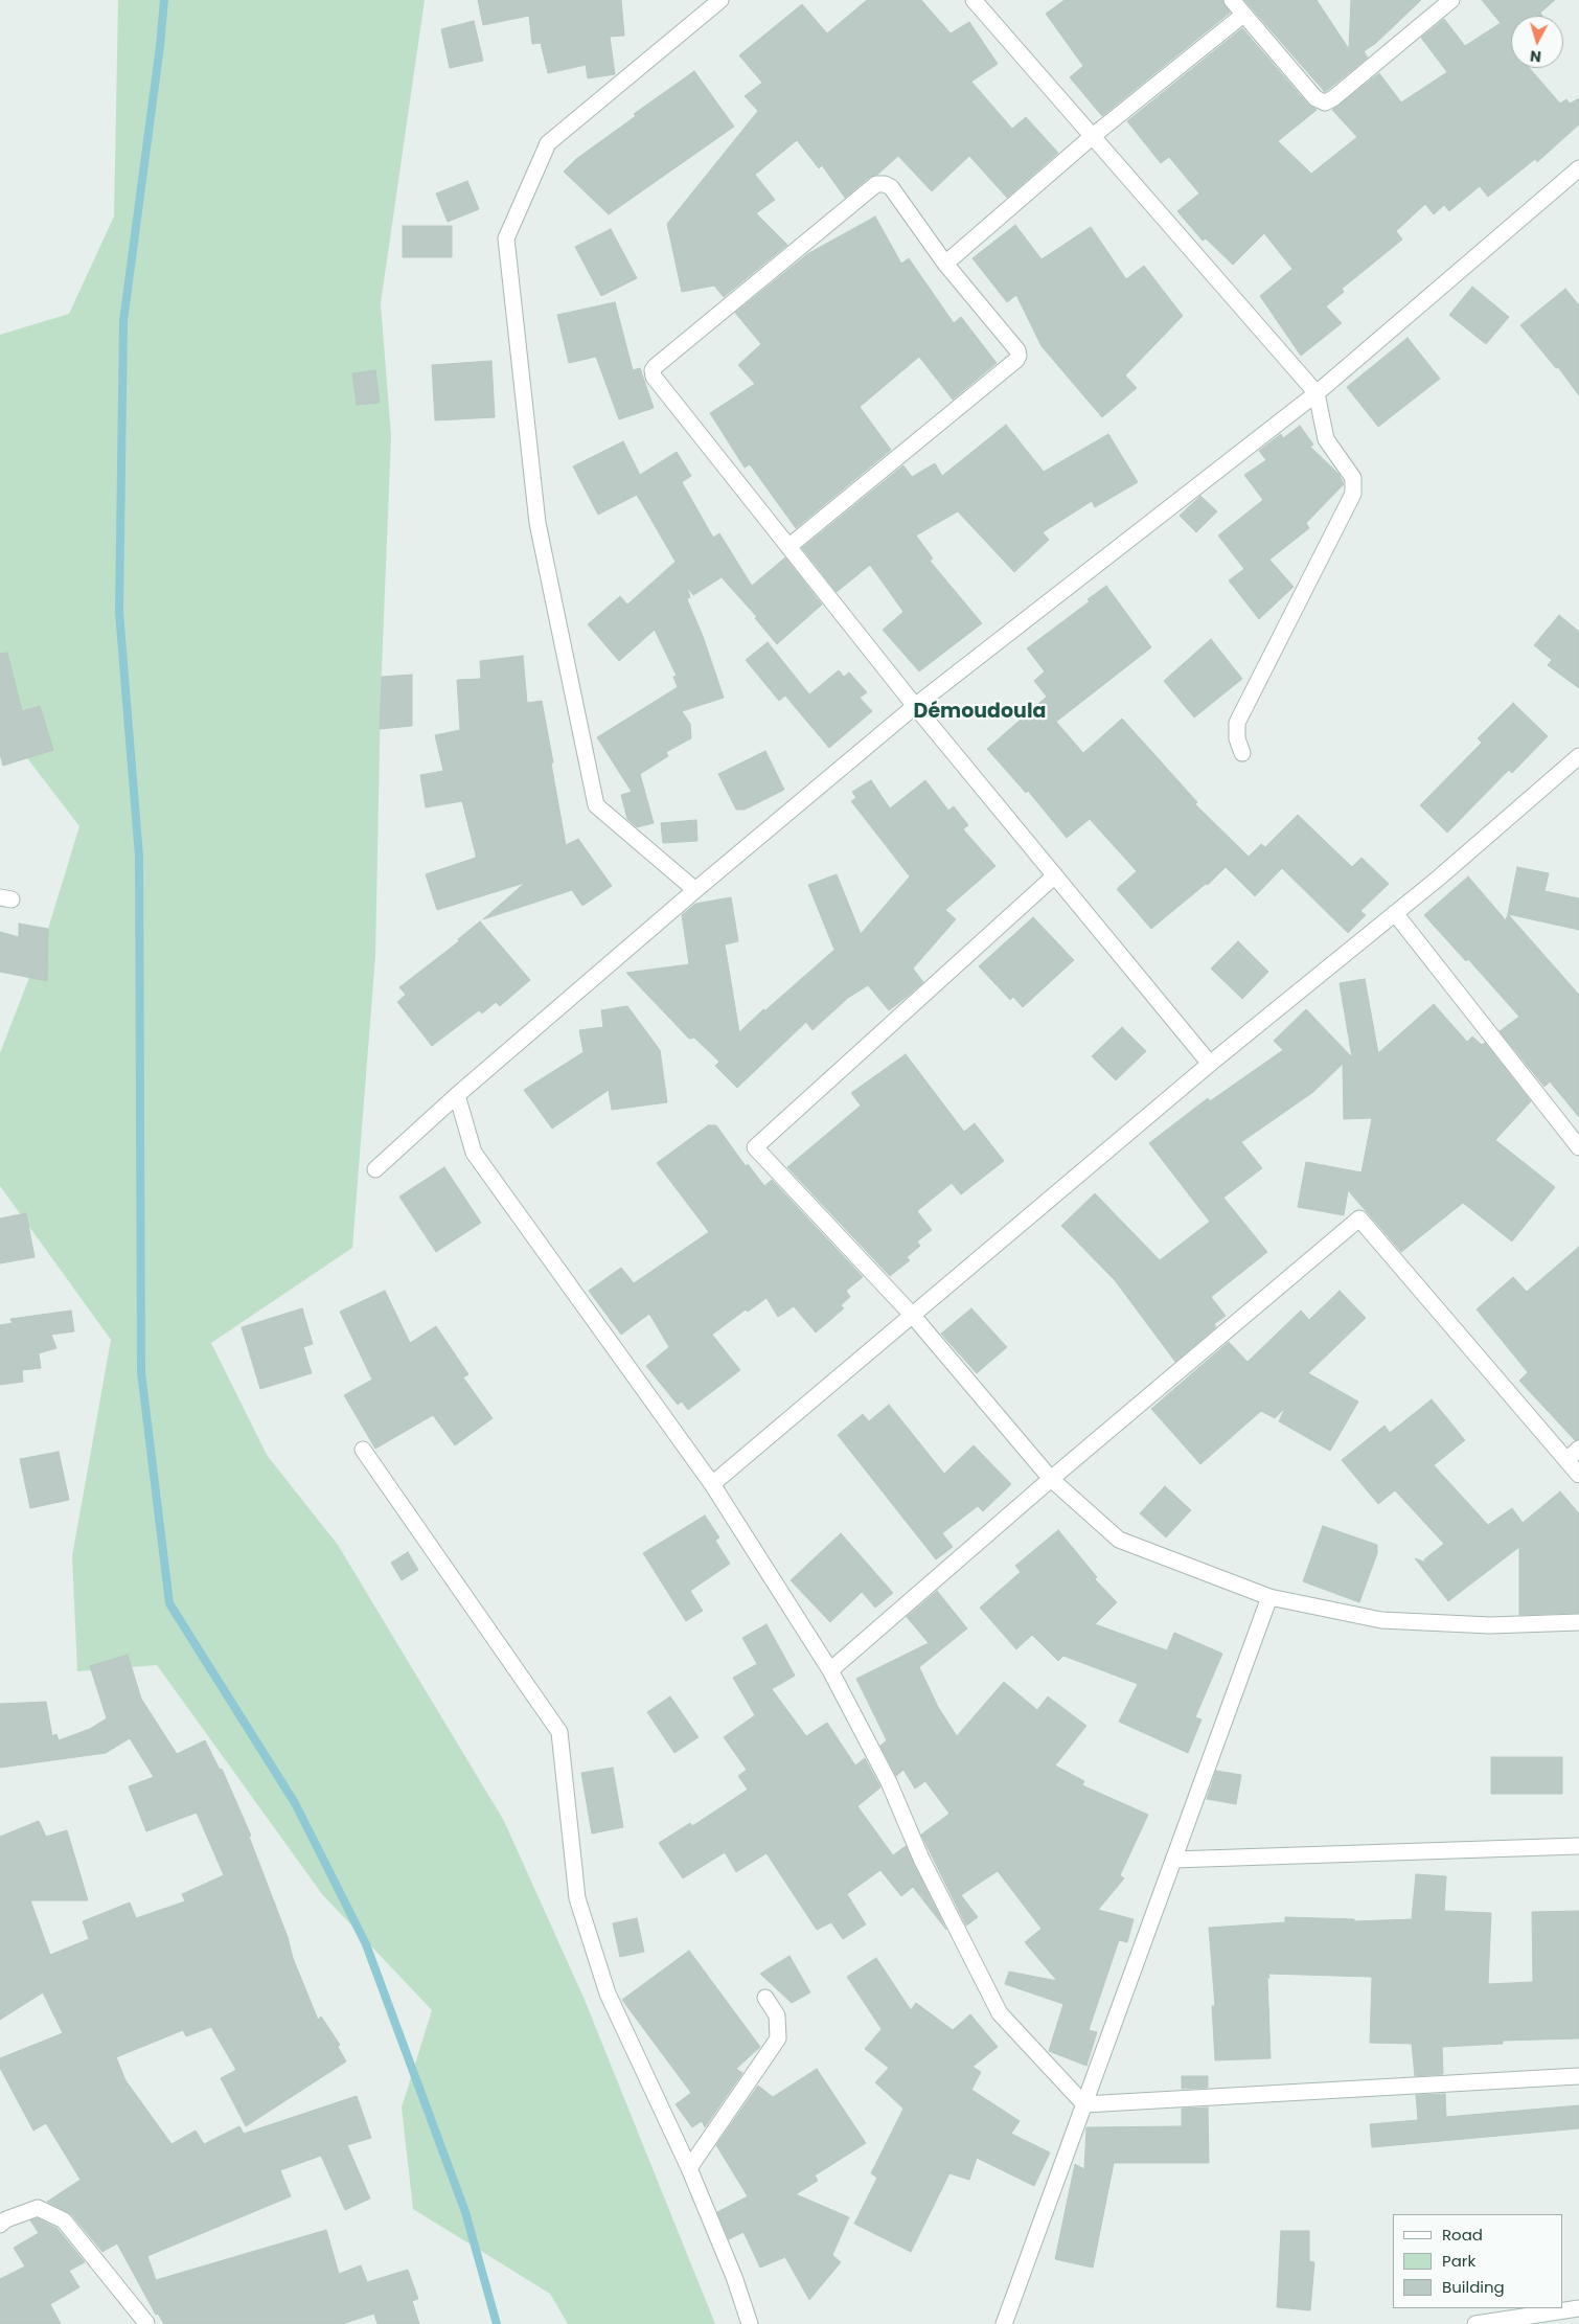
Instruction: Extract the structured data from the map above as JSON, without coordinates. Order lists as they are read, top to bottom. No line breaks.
{"districts":["Démoudoula"],"legend":["Road","Park","Building"],"north":"bottom"}
